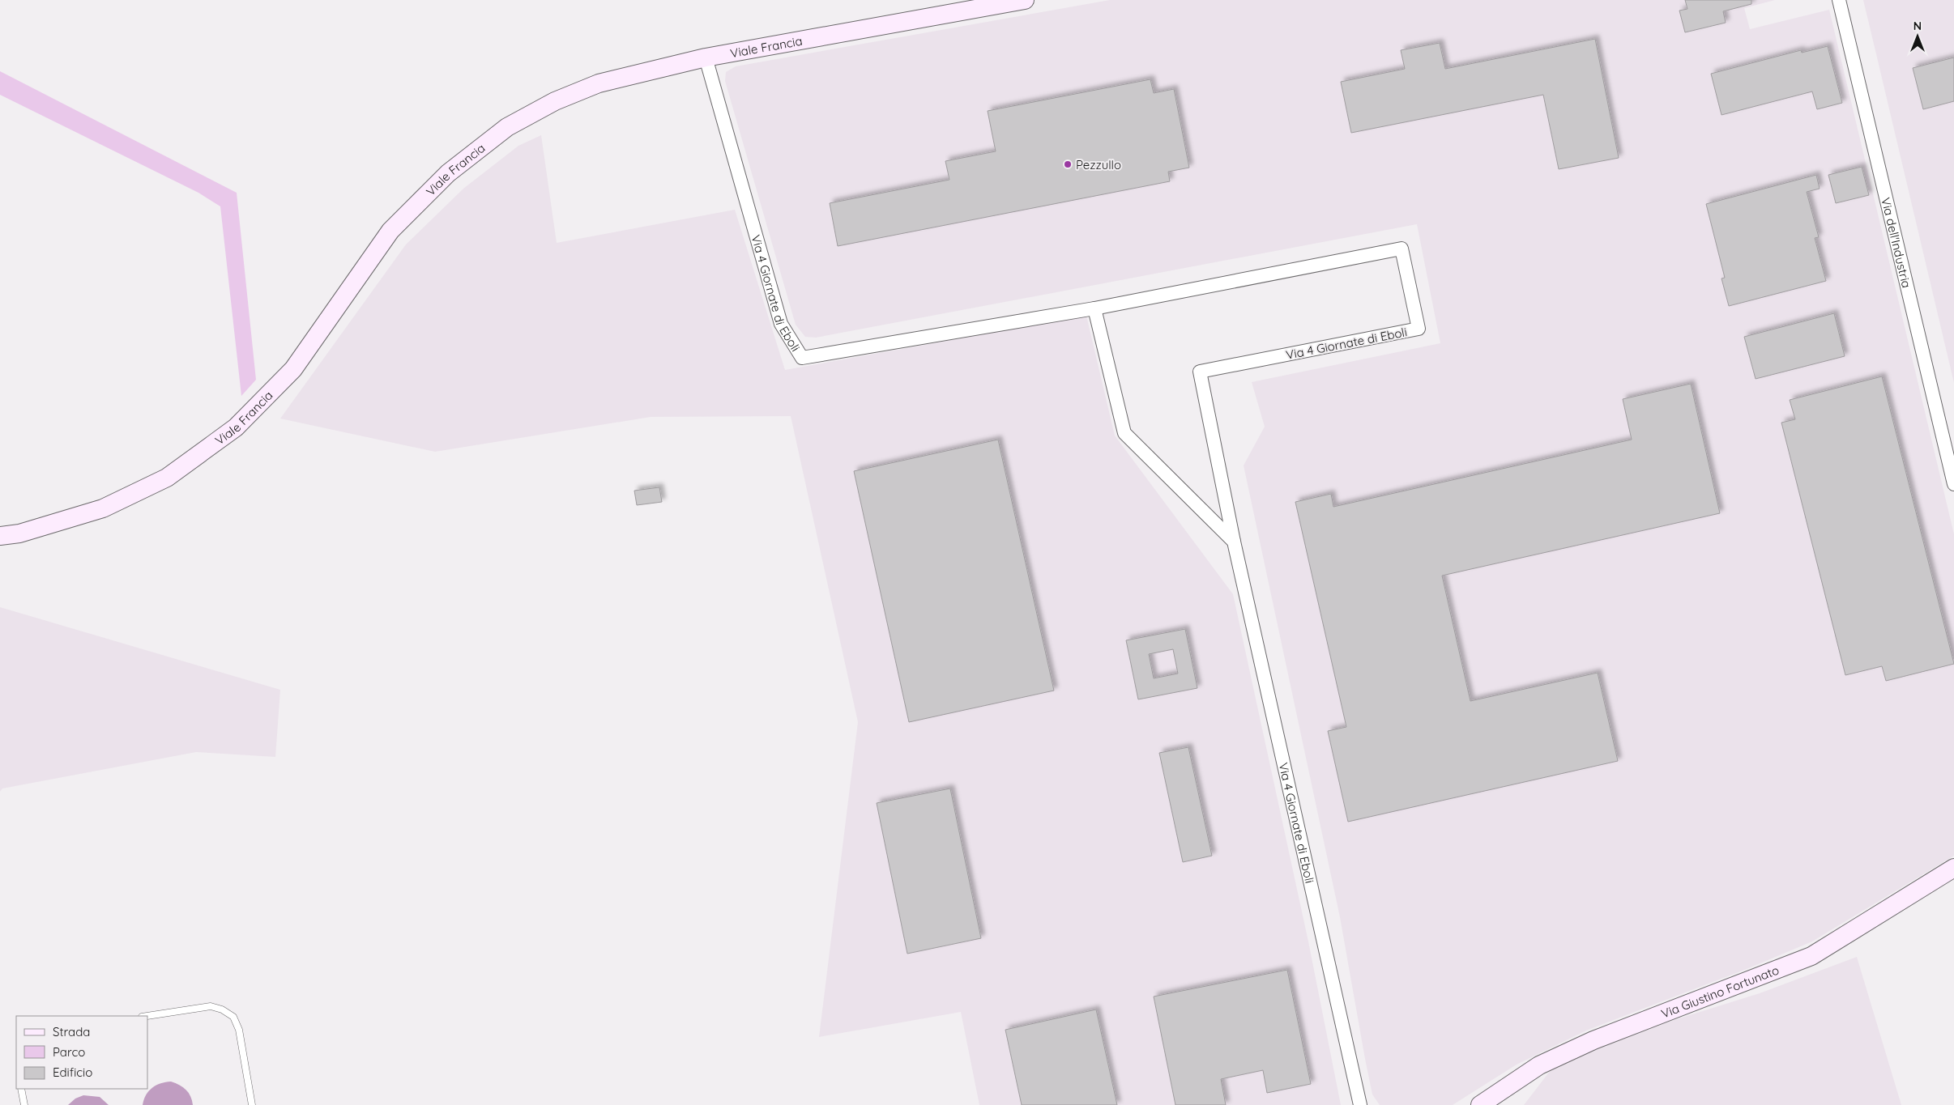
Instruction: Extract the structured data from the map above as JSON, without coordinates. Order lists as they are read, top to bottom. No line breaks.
{"streets":{"street":["Viale Francia","Via dell'Industria","Via 4 Giornate di Eboli","Via Giustino Fortunato"]},"crossings":[["Viale Francia","Via 4 Giornate di Eboli"]],"places":["Pezzullo"],"legend":["Strada","Parco","Edificio"],"north":"top"}
